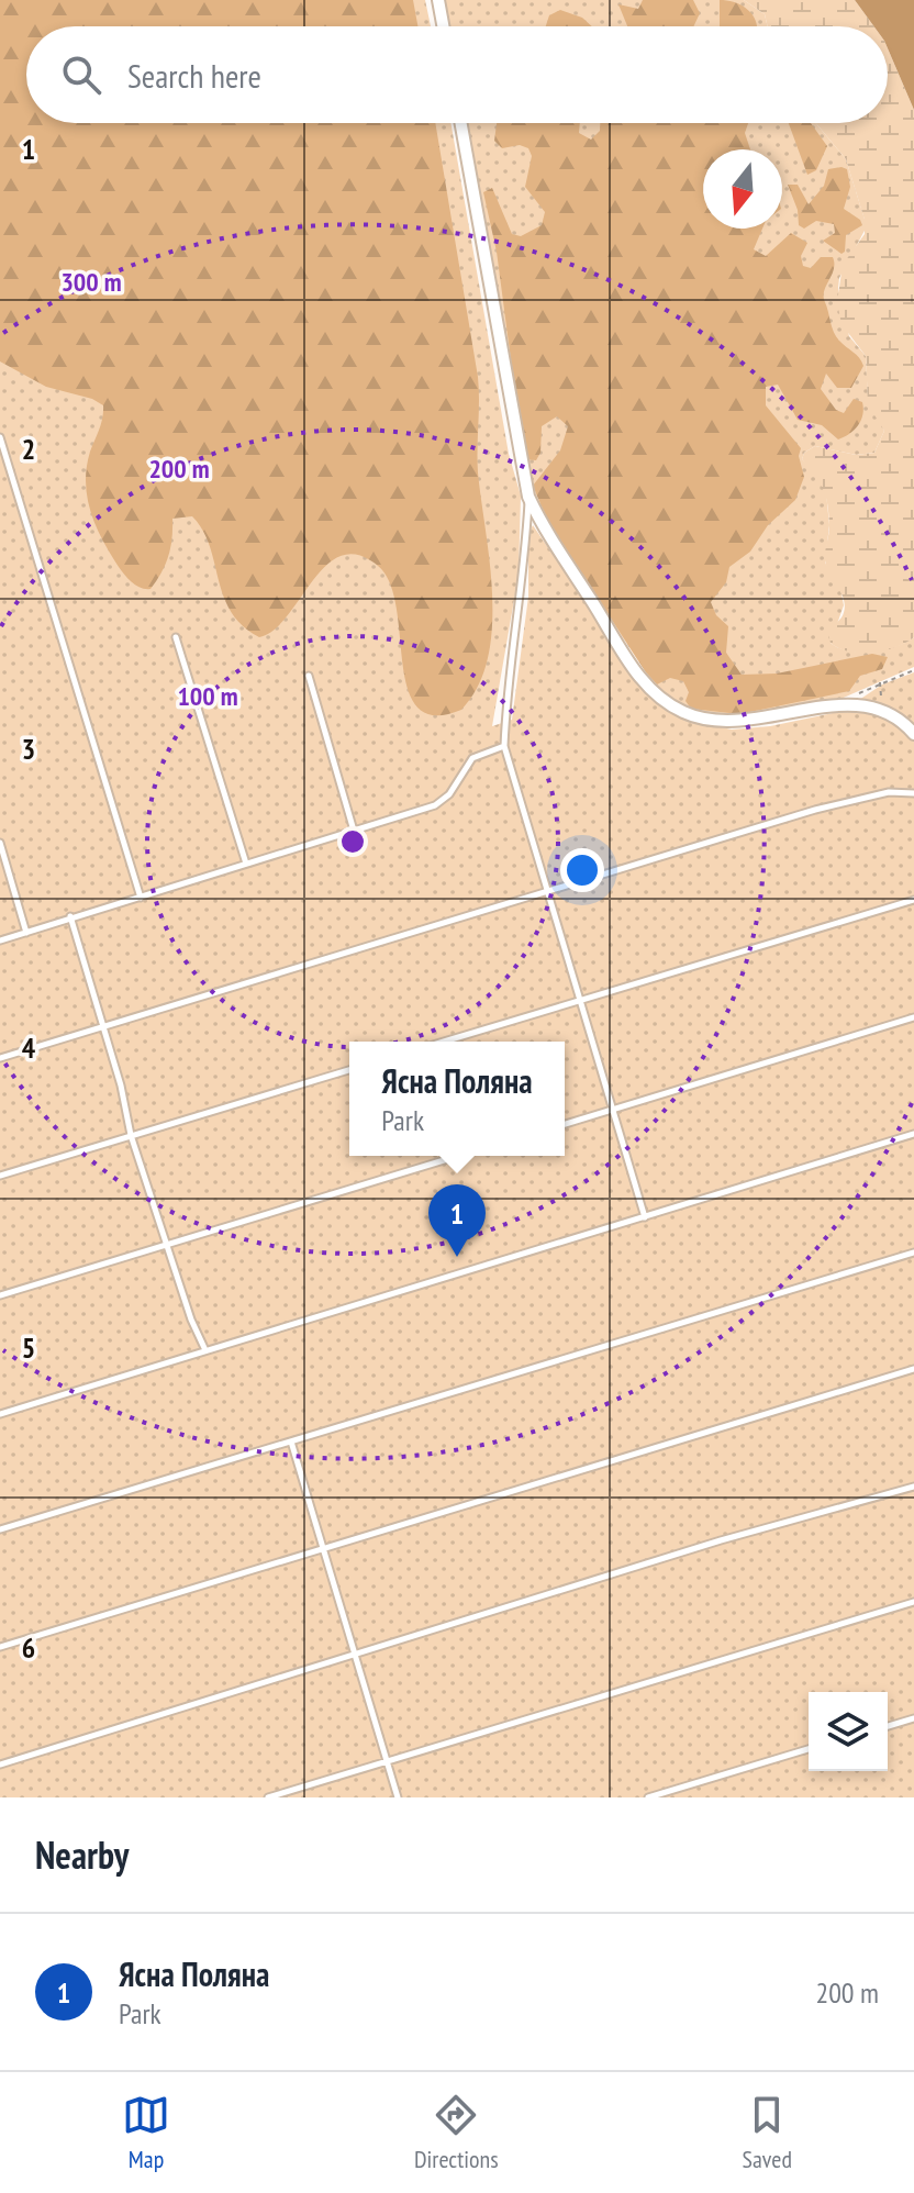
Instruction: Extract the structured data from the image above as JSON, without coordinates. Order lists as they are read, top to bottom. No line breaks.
{"north":"bottom","page":{"search":"Search here","popup":["Ясна Поляна","Park"],"pins":"1","heading":"Nearby","list":[{"mark":"1","name":"Ясна Поляна","note":"Park","value":"200 m"}],"nav":["Map","Directions","Saved"]},"grid":{"rows":["1","2","3","4","5","6"]},"rings":["300 m","200 m","100 m"]}
